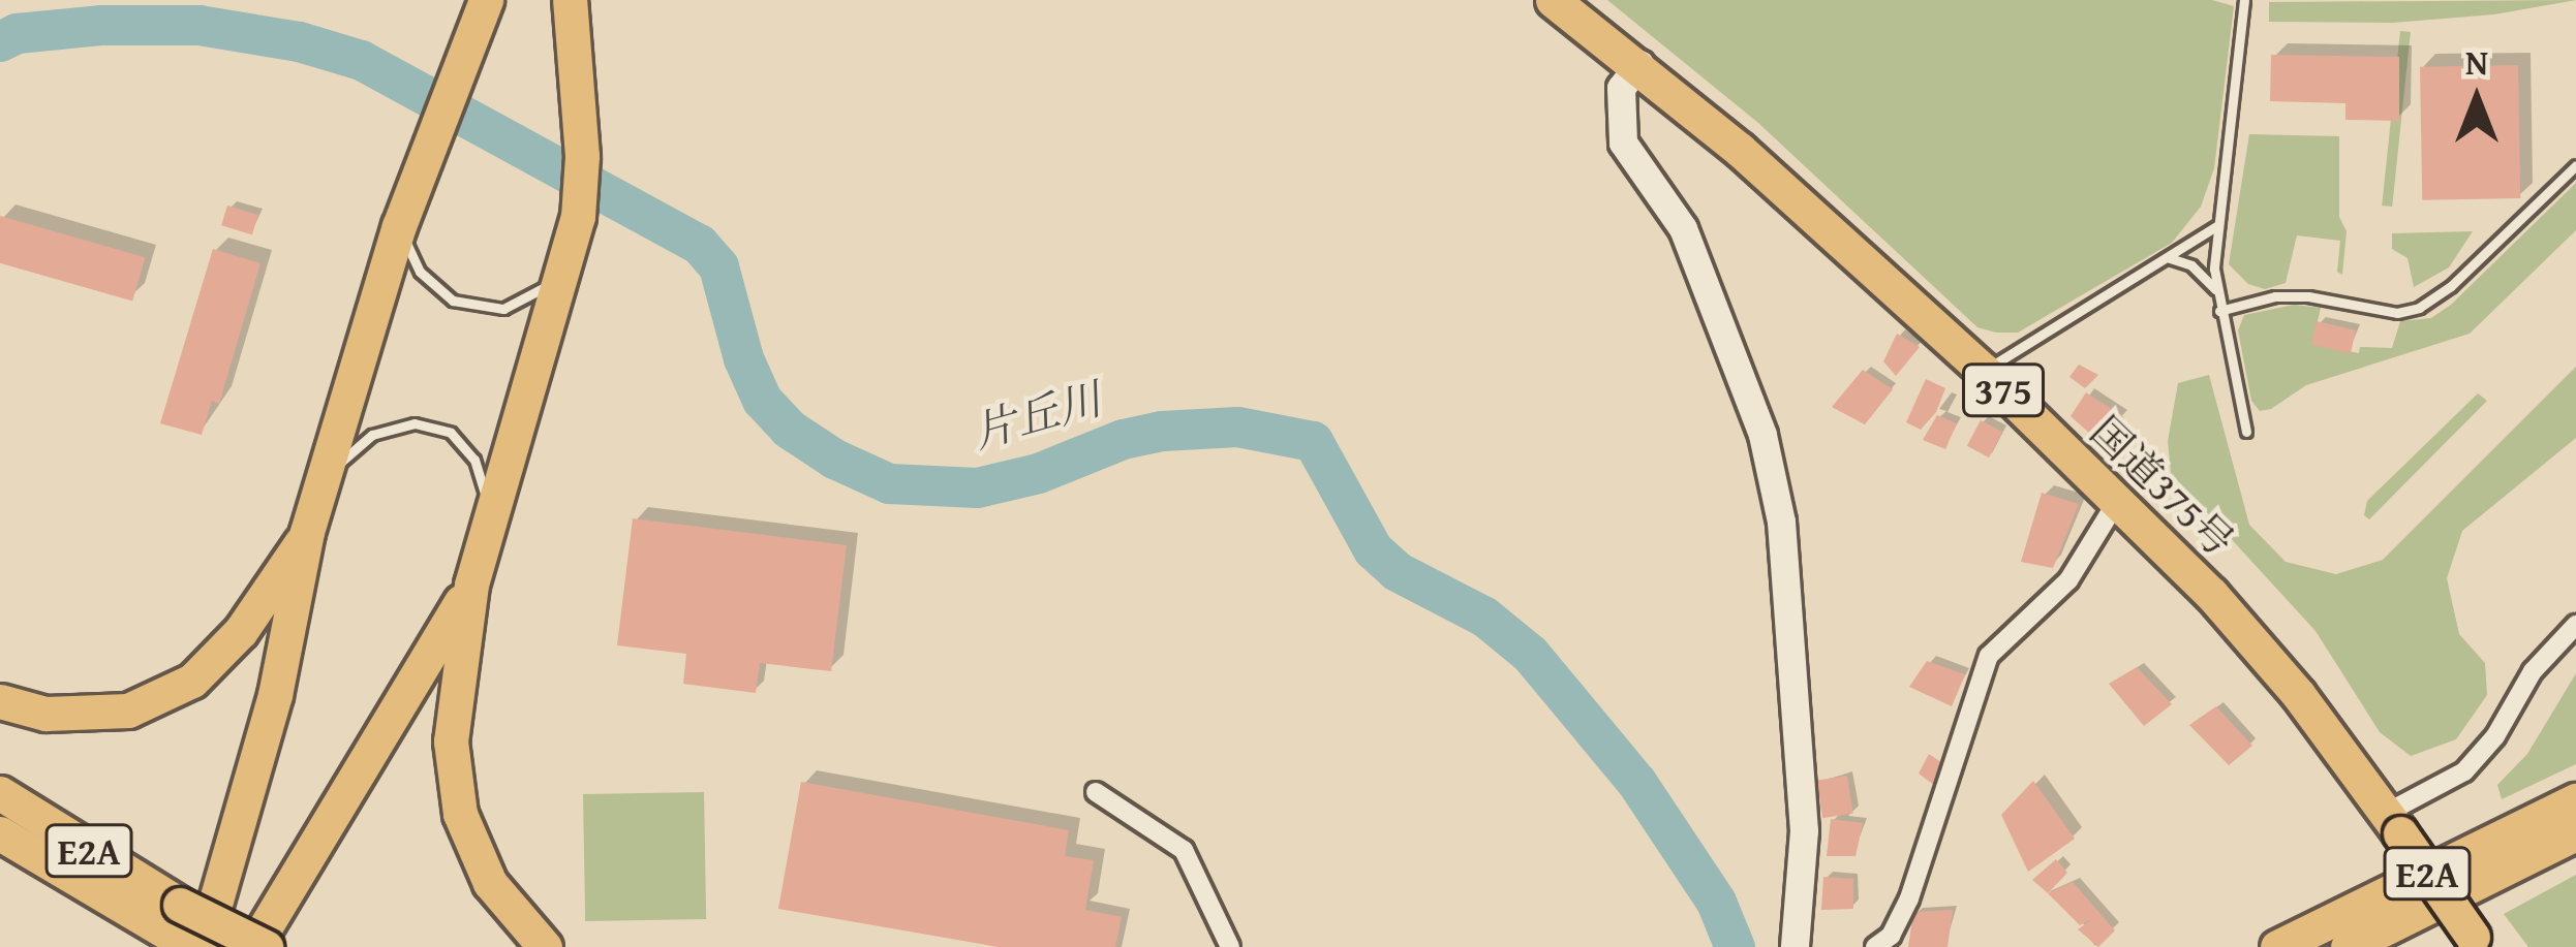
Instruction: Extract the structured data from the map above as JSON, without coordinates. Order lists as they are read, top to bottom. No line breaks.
{"streets":{"highway":["375","国道375号","E2A"]},"water":["片丘川"],"north":"top"}
